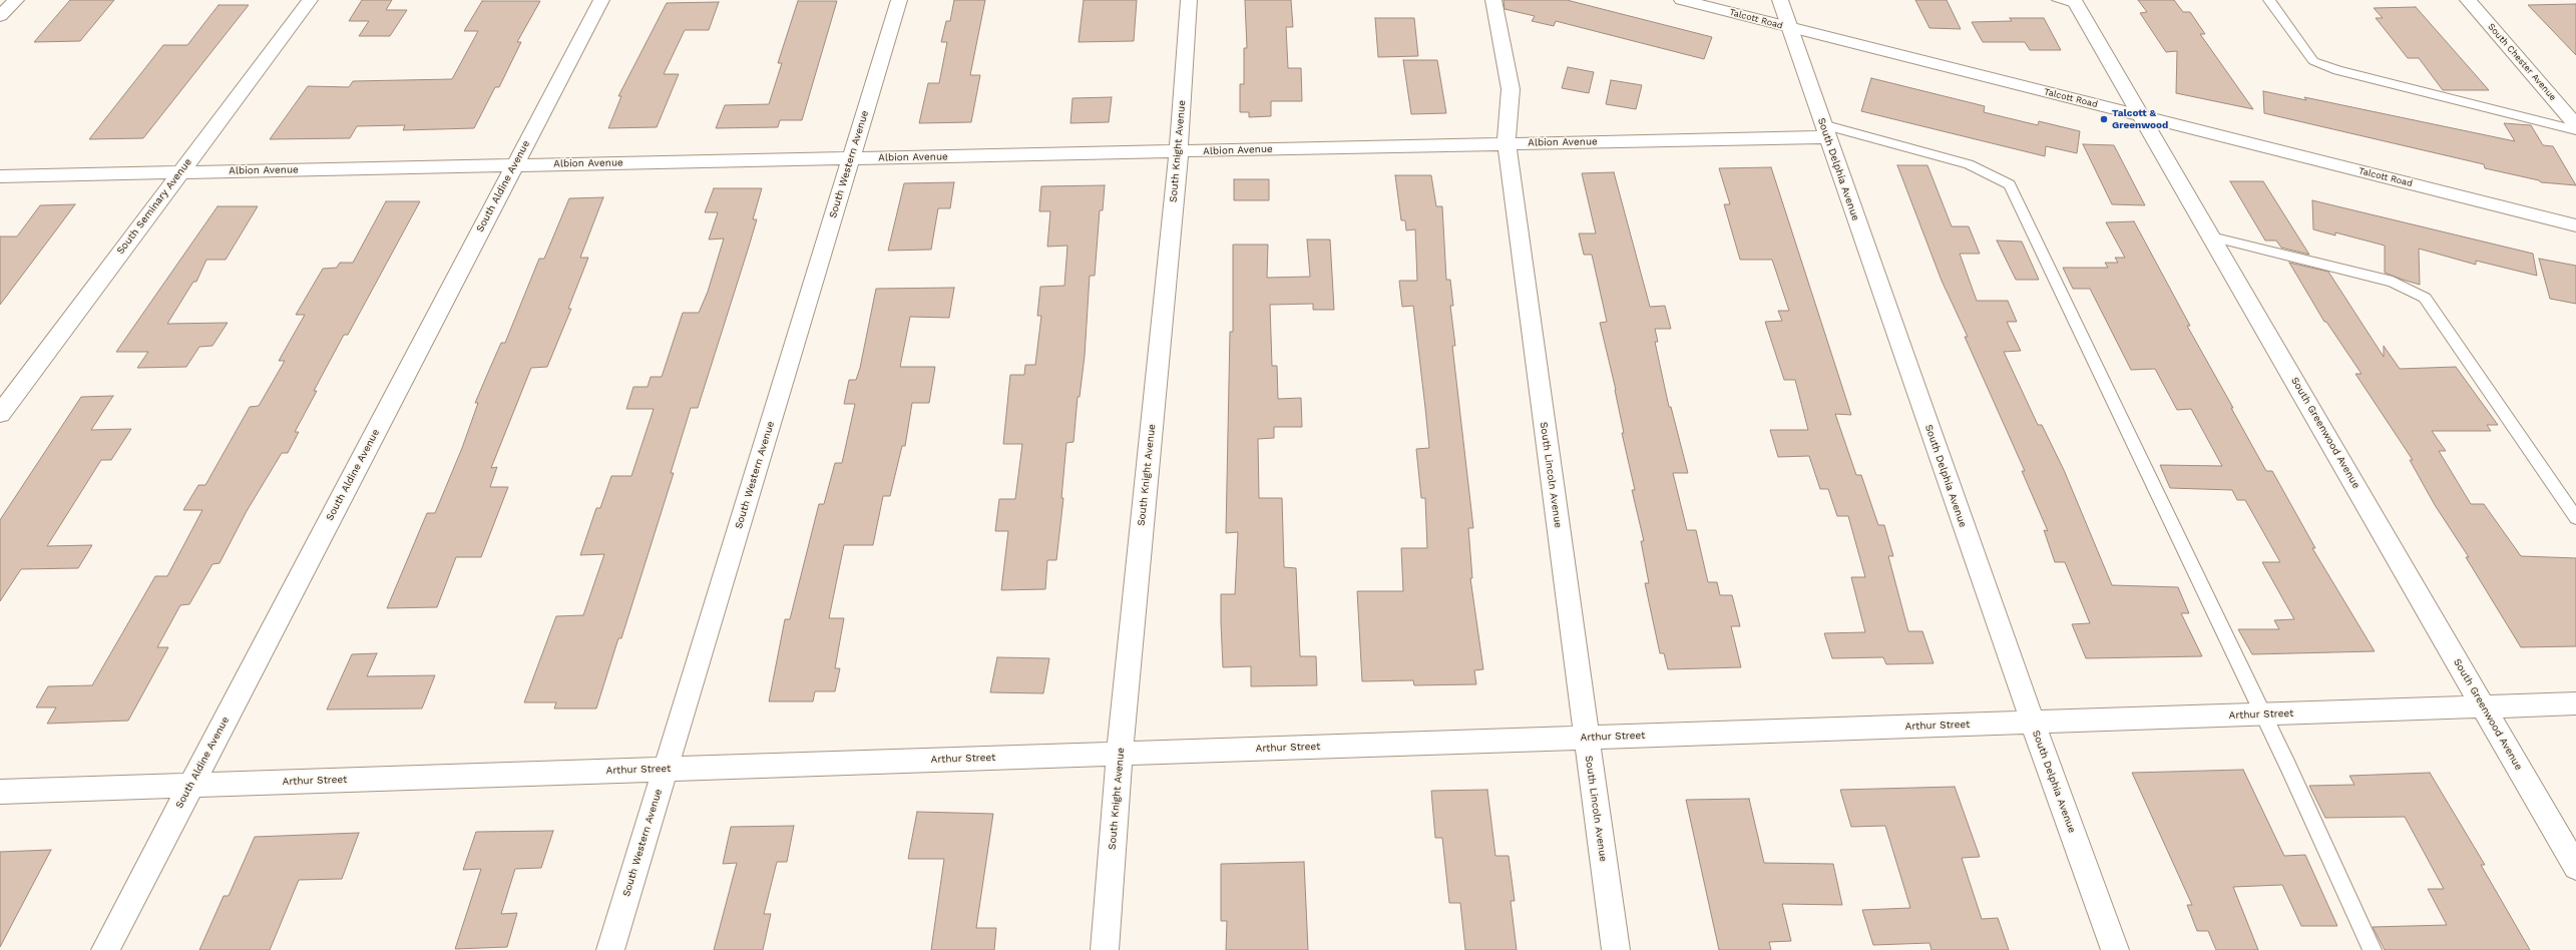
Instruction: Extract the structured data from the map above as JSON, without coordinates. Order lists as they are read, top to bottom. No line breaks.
{"streets":{"street":["Talcott Road","South Chester Avenue","Albion Avenue","South Knight Avenue","South Western Avenue","South Delphia Avenue","South Aldine Avenue","South Seminary Avenue","South Greenwood Avenue","South Lincoln Avenue","Arthur Street"]},"crossings":[["Talcott Road","South Delphia Avenue"],["Talcott Road","South Greenwood Avenue"],["Albion Avenue","South Knight Avenue"],["Albion Avenue","South Western Avenue"],["Albion Avenue","South Delphia Avenue"],["Albion Avenue","South Aldine Avenue"],["Albion Avenue","South Seminary Avenue"],["Albion Avenue","South Lincoln Avenue"],["South Knight Avenue","Arthur Street"],["South Western Avenue","Arthur Street"],["South Delphia Avenue","Arthur Street"],["South Aldine Avenue","Arthur Street"],["South Greenwood Avenue","Arthur Street"],["South Lincoln Avenue","Arthur Street"]],"places":["Talcott & Greenwood"]}
